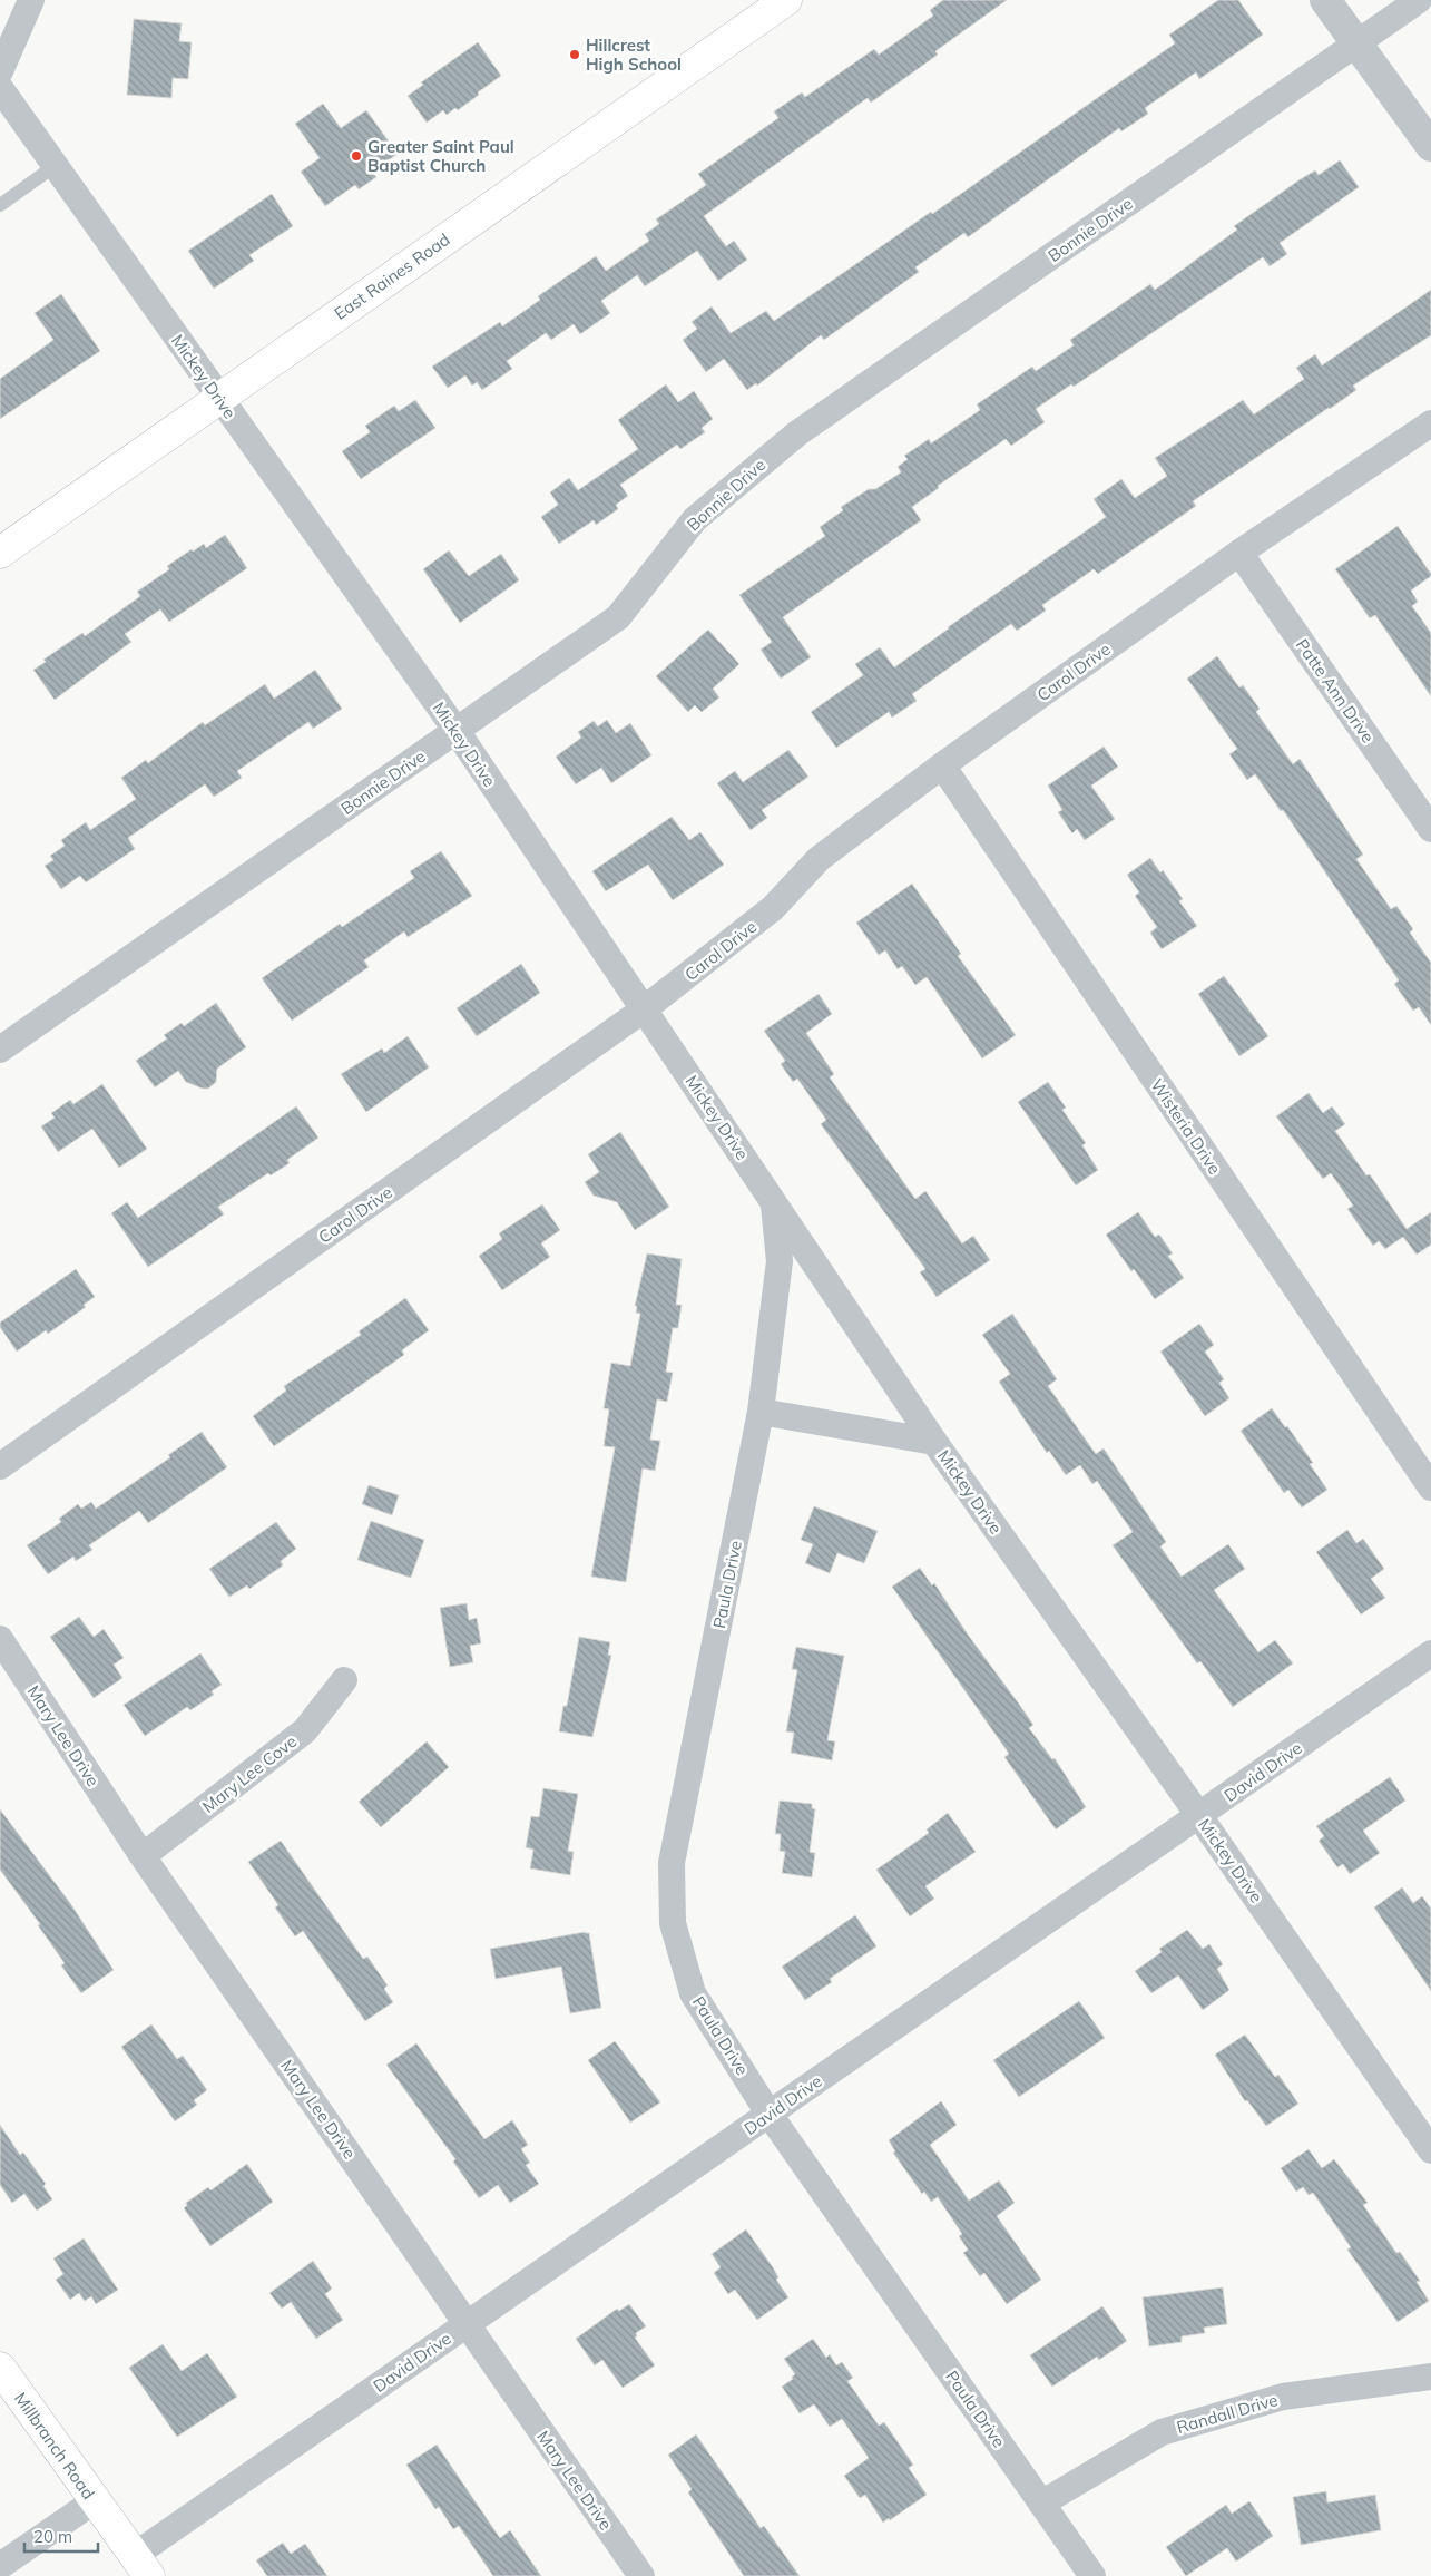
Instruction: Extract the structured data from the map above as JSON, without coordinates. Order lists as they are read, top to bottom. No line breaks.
{"streets":{"main road":["East Raines Road","Millbranch Road"],"street":["Bonnie Drive","Mickey Drive","Carol Drive","Patte Ann Drive","Wisteria Drive","Paula Drive","Mary Lee Drive","David Drive","Mary Lee Cove","Randall Drive"]},"crossings":[["Bonnie Drive","Mickey Drive"],["East Raines Road","Mickey Drive"],["Mickey Drive","Carol Drive"],["Mickey Drive","Paula Drive"],["Mickey Drive","David Drive"],["Carol Drive","Patte Ann Drive"],["Carol Drive","Wisteria Drive"],["Paula Drive","David Drive"],["Paula Drive","Randall Drive"],["Mary Lee Drive","David Drive"],["Mary Lee Drive","Mary Lee Cove"],["David Drive","Millbranch Road"]],"places":["Hillcrest High School","Greater Saint Paul Baptist Church"],"scale_bar":"20 m"}
